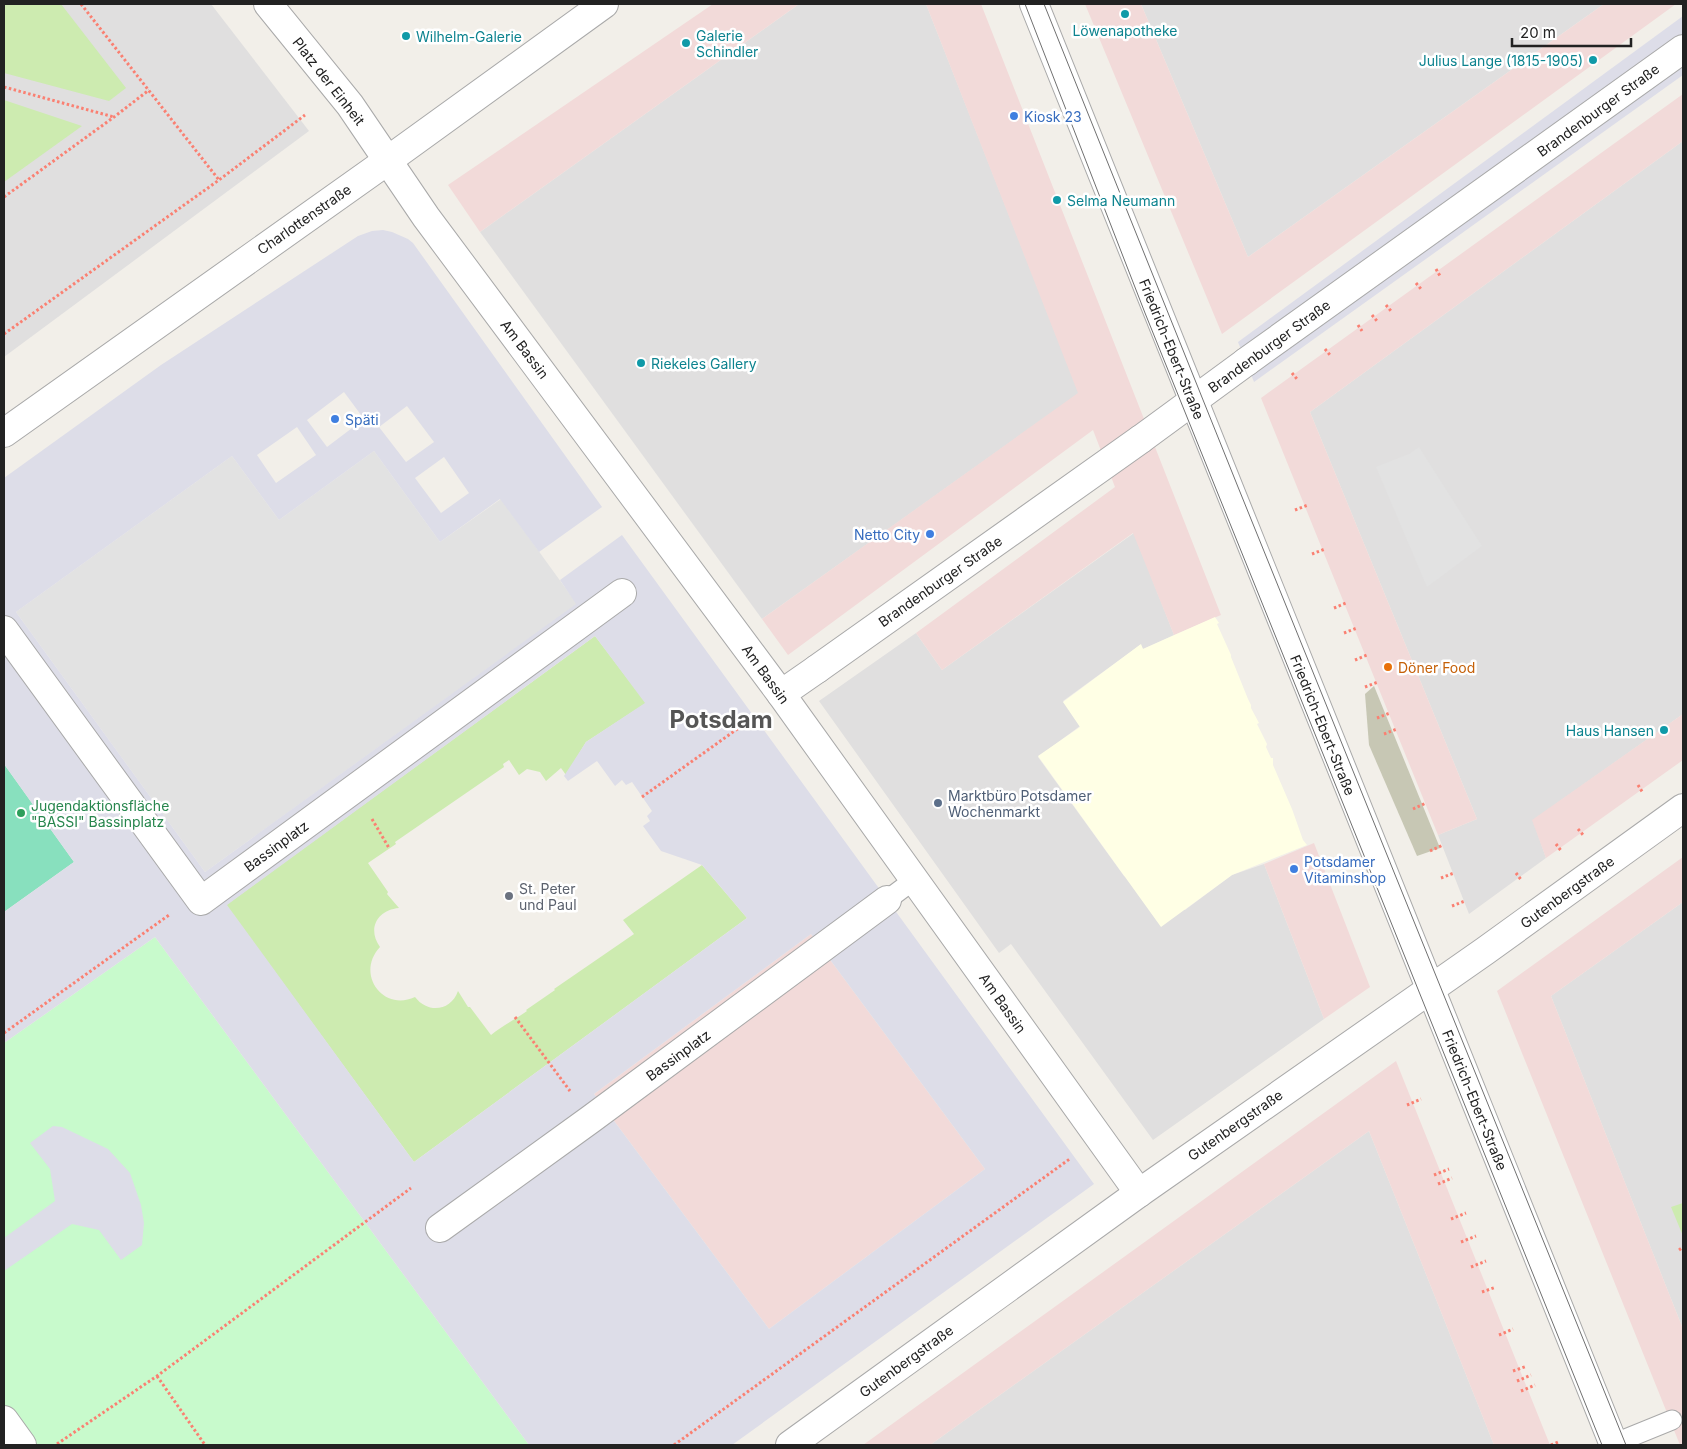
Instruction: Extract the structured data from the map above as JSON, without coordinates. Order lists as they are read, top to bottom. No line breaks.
{"streets":{"street":["Platz der Einheit","Brandenburger Straße","Charlottenstraße","Am Bassin","Friedrich-Ebert-Straße","Bassinplatz","Gutenbergstraße"]},"crossings":[["Platz der Einheit","Charlottenstraße"],["Platz der Einheit","Am Bassin"],["Brandenburger Straße","Am Bassin"],["Brandenburger Straße","Friedrich-Ebert-Straße"],["Charlottenstraße","Am Bassin"],["Am Bassin","Bassinplatz"],["Am Bassin","Gutenbergstraße"],["Friedrich-Ebert-Straße","Gutenbergstraße"]],"districts":["Potsdam"],"places":["Löwenapotheke","Wilhelm-Galerie","Galerie Schindler","Julius Lange (1815-1905)","Kiosk 23","Selma Neumann","Riekeles Gallery","Späti","Netto City","Döner Food","Haus Hansen","Marktbüro Potsdamer Wochenmarkt","Jugendaktionsfläche \"BASSI\" Bassinplatz","Potsdamer Vitaminshop","St. Peter und Paul"],"scale_bar":"20 m"}
